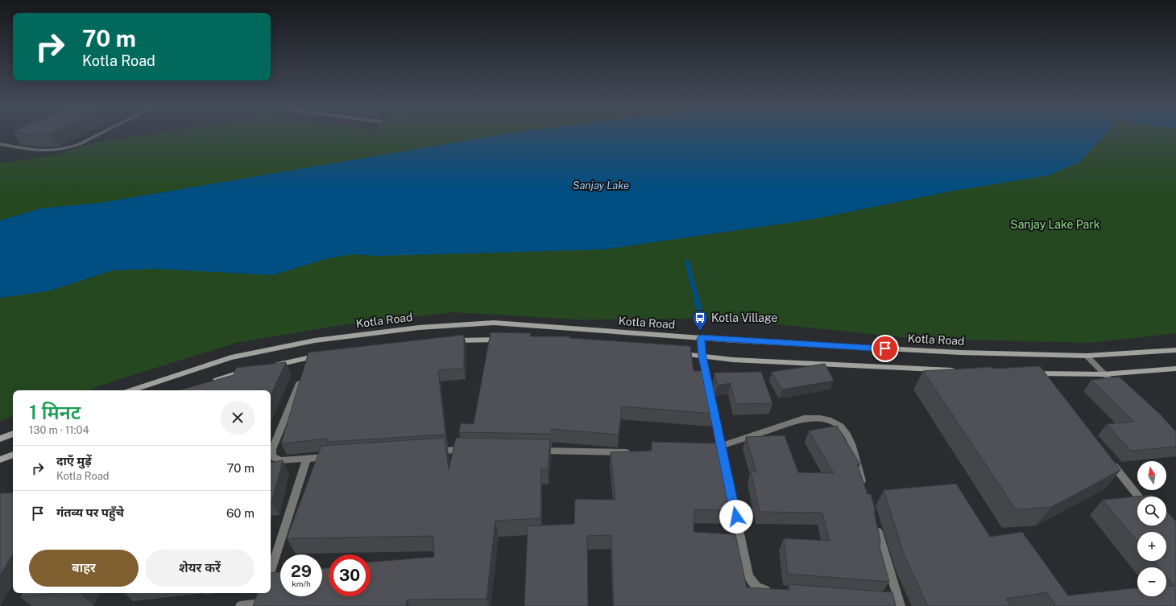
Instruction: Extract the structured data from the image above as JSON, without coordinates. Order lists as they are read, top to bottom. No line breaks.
{"streets":{"main road":["Kotla Road"]},"water":["Sanjay Lake"],"parks":["Sanjay Lake Park"],"places":{"bus stop":["Kotla Village"]},"north":"top","page":{"turn":["70 m","Kotla Road"],"heading":["1 मिनट","130 m · 11:04"],"list":[{"name":"दाएँ मुड़ें","note":"Kotla Road","value":"70 m"},{"name":"गंतव्य पर पहुँचे","value":"60 m"}],"map_buttons":["+","−"],"buttons":["बाहर","शेयर करें"],"speed":"29 km/h","limit":"30"}}
